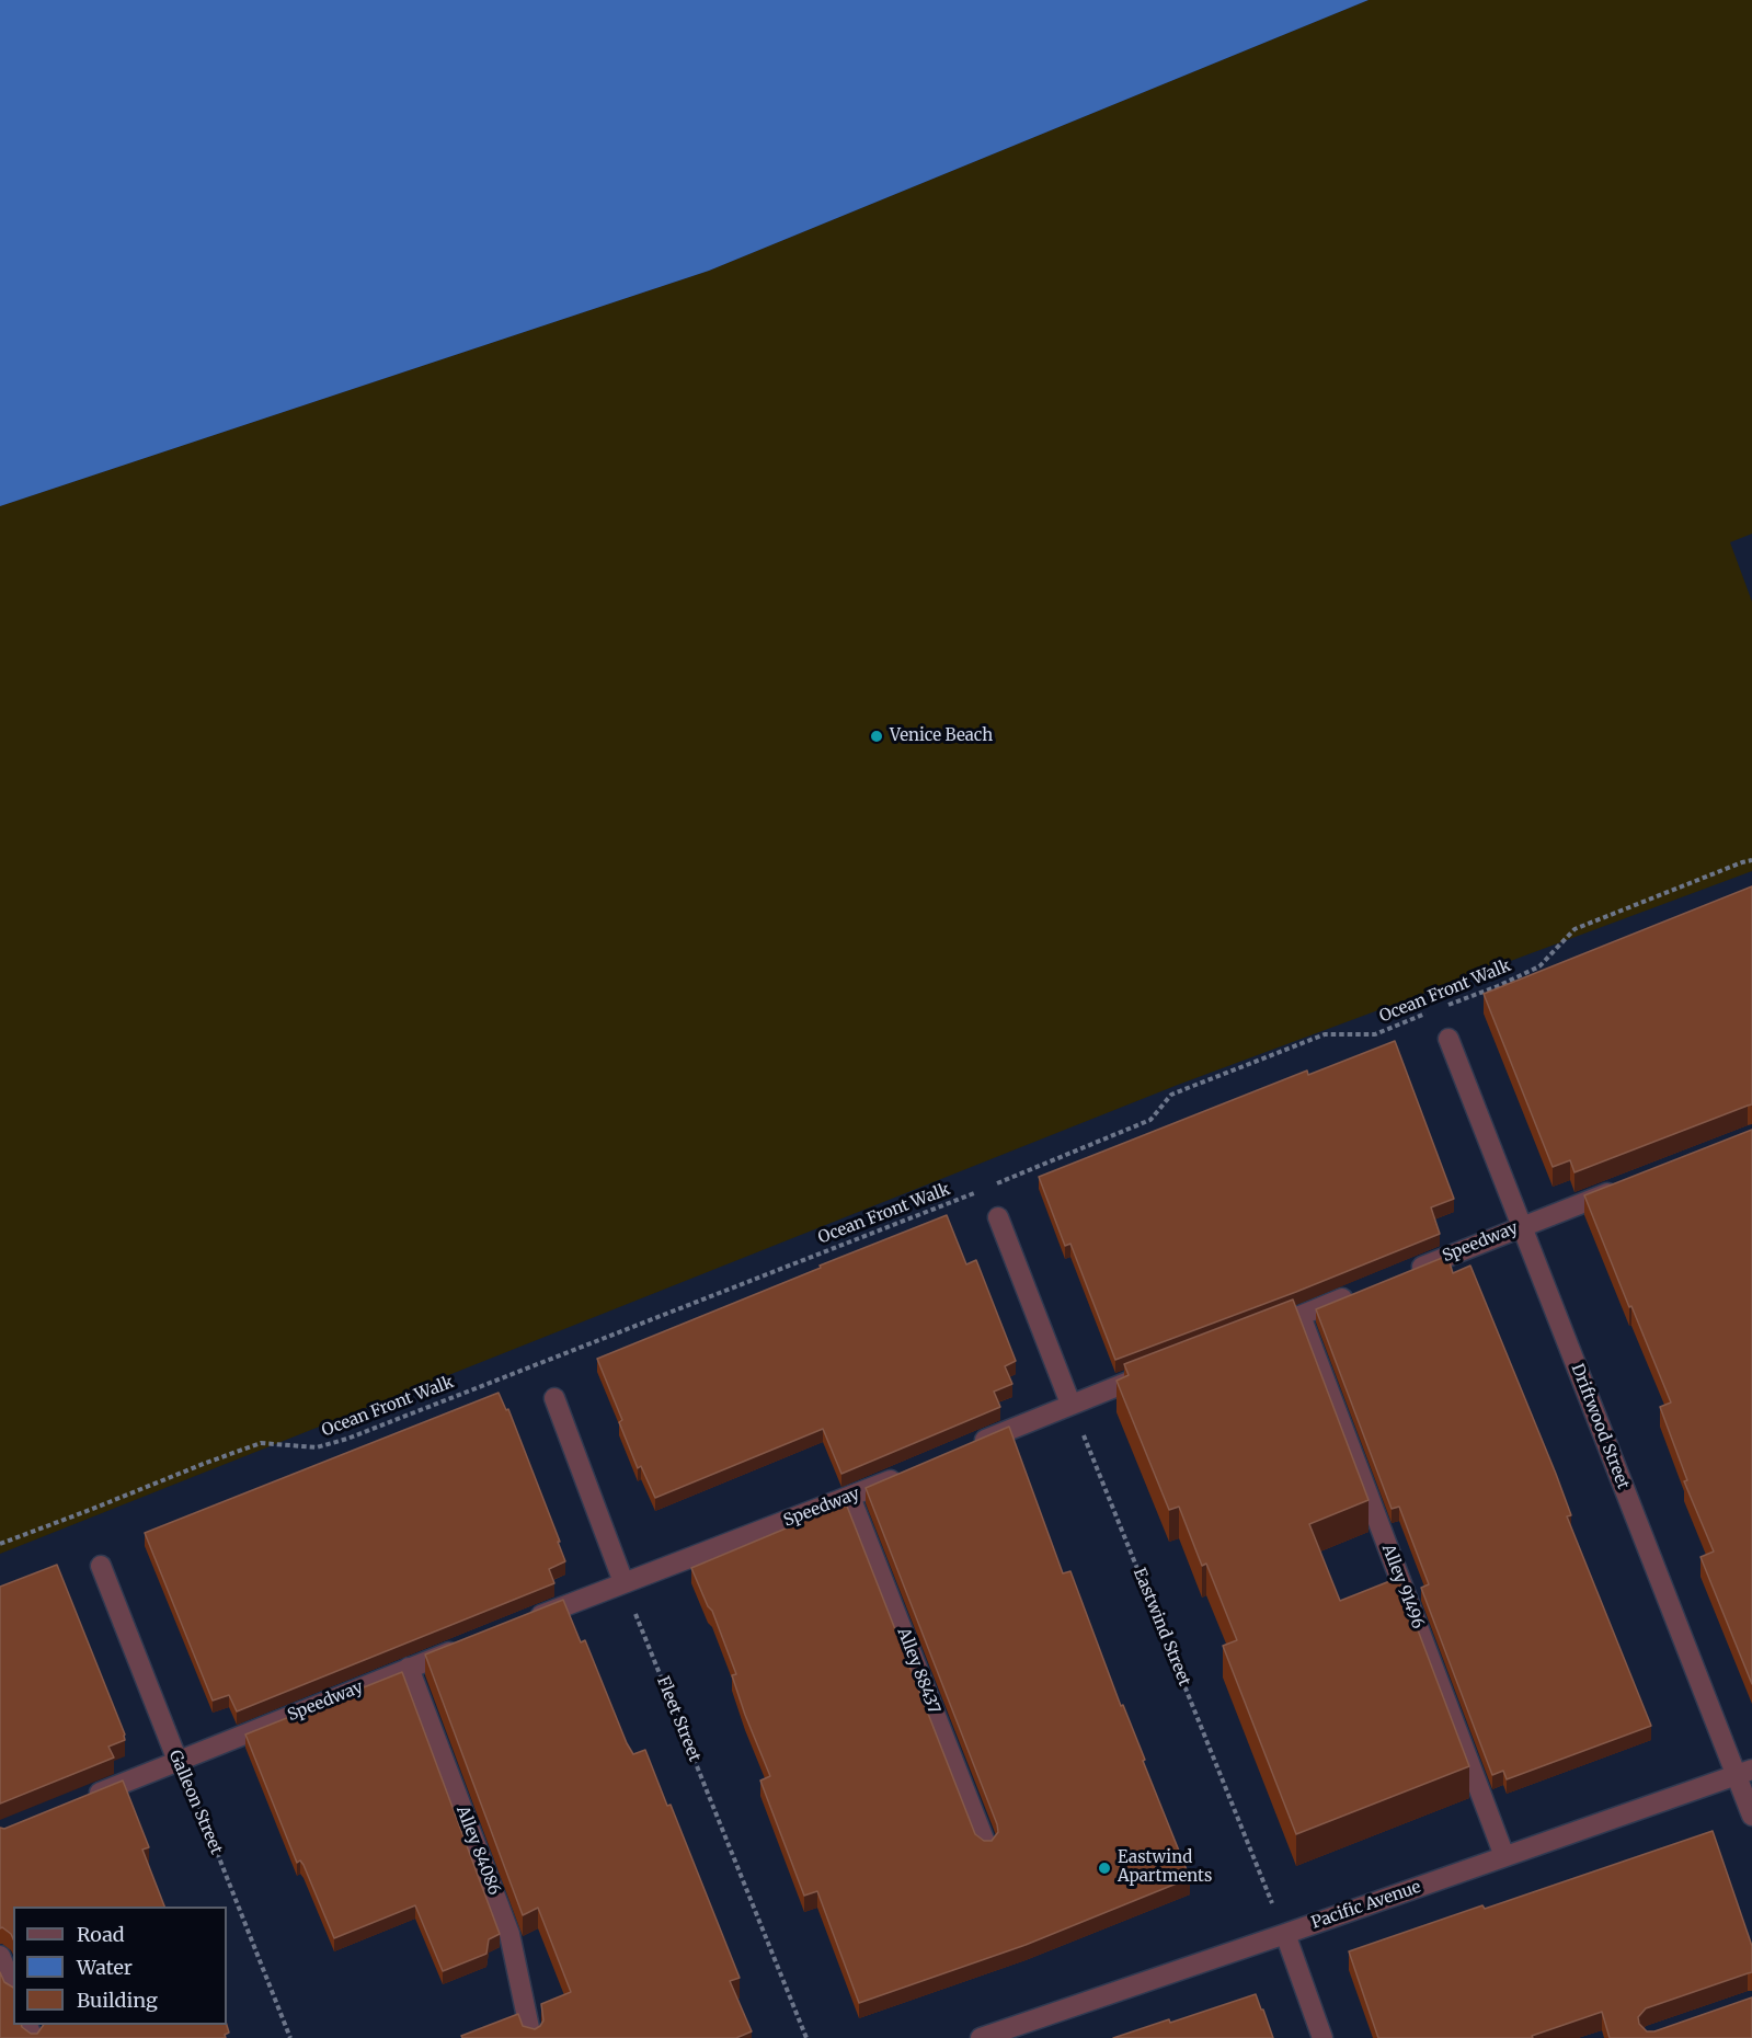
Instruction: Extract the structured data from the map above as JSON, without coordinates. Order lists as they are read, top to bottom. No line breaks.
{"streets":{"street":["Speedway","Driftwood Street","Alley 91496","Alley 88437","Galleon Street","Alley 84086","Pacific Avenue"],"path":["Ocean Front Walk","Eastwind Street","Fleet Street"]},"crossings":[["Speedway","Driftwood Street"],["Speedway","Alley 88437"],["Speedway","Fleet Street"],["Speedway","Galleon Street"],["Speedway","Alley 84086"],["Driftwood Street","Pacific Avenue"],["Alley 91496","Pacific Avenue"],["Eastwind Street","Pacific Avenue"]],"places":["Venice Beach","Eastwind Apartments"],"legend":["Road","Water","Building"]}
